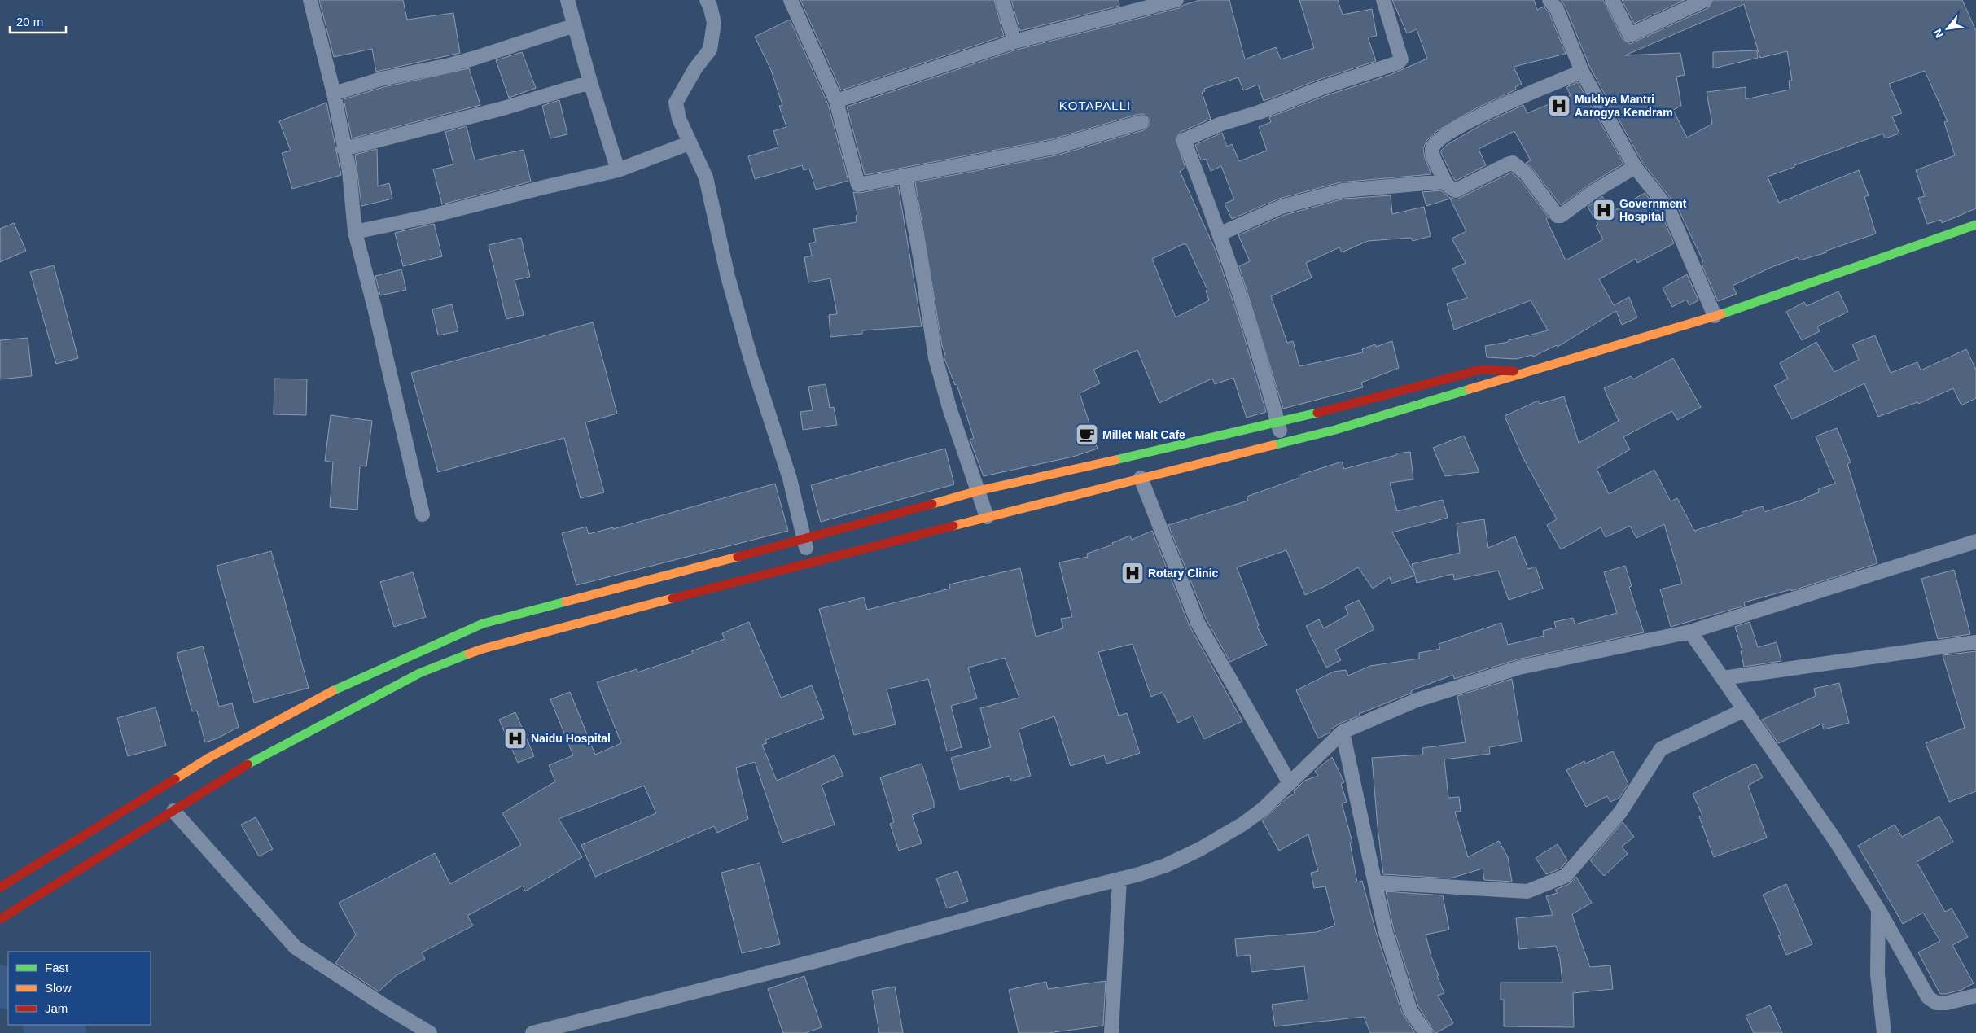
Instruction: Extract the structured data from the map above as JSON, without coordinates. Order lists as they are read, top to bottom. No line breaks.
{"districts":["KOTAPALLI"],"places":{"hospital":["Mukhya Mantri Aarogya Kendram","Government Hospital","Rotary Clinic","Naidu Hospital"],"cafe":["Millet Malt Cafe"]},"legend":["Fast","Slow","Jam"],"scale_bar":"20 m","north":"bottom left"}
